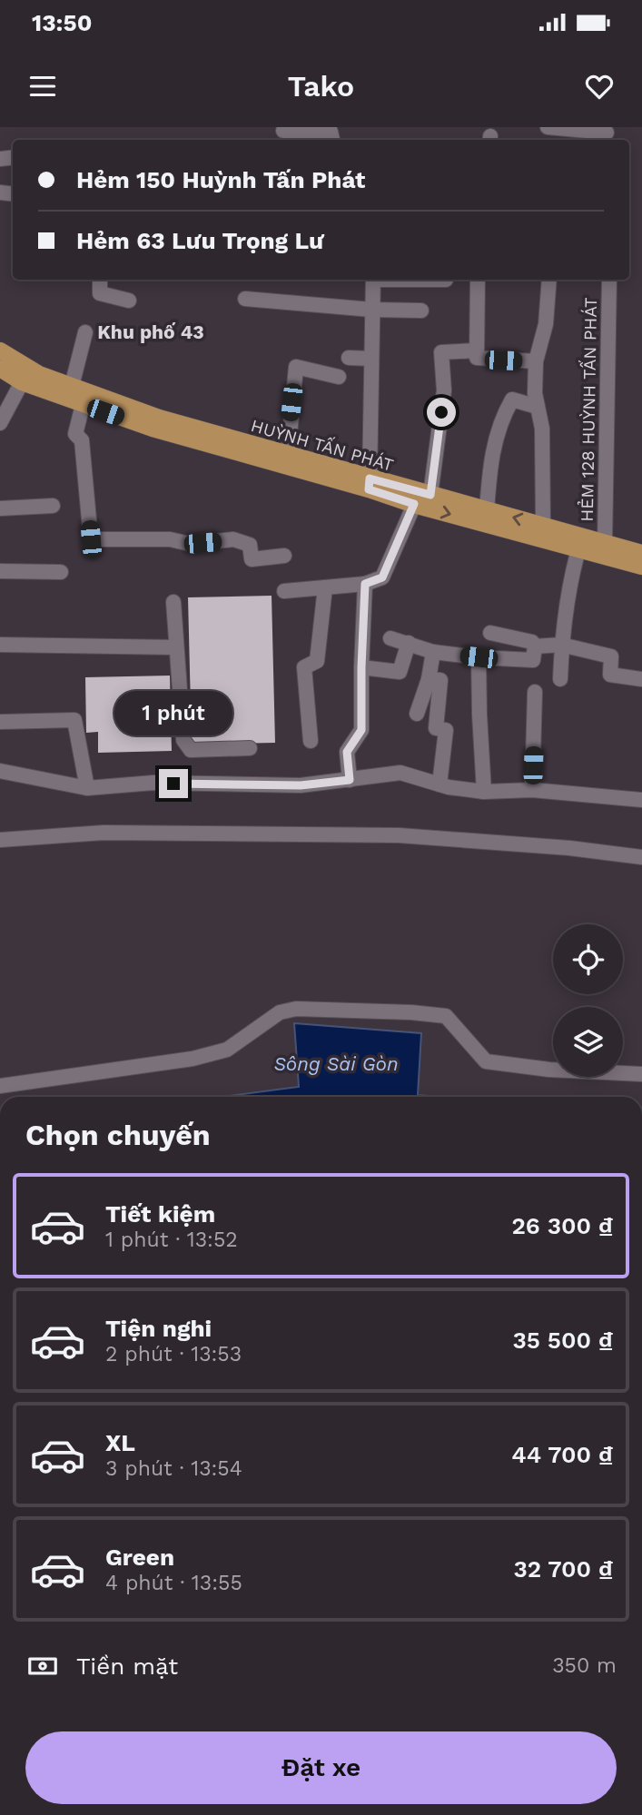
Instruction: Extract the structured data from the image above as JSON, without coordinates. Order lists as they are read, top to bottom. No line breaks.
{"streets":{"main road":["HUỲNH TẤN PHÁT"],"street":["HẺM 128 HUỲNH TẤN PHÁT"]},"crossings":[["HẺM 128 HUỲNH TẤN PHÁT","HUỲNH TẤN PHÁT"]],"districts":["Khu phố 43"],"water":["Sông Sài Gòn"],"page":{"status":"13:50","header":"Tako","banner":["Hẻm 150 Huỳnh Tấn Phát","Hẻm 63 Lưu Trọng Lư"],"bubble":"1 phút","heading":"Chọn chuyến","list":[{"name":"Tiết kiệm","note":"1 phút · 13:52","value":"26 300 ₫"},{"name":"Tiện nghi","note":"2 phút · 13:53","value":"35 500 ₫"},{"name":"XL","note":"3 phút · 13:54","value":"44 700 ₫"},{"name":"Green","note":"4 phút · 13:55","value":"32 700 ₫"}],"pay":["Tiền mặt","350 m"],"buttons":"Đặt xe"}}
